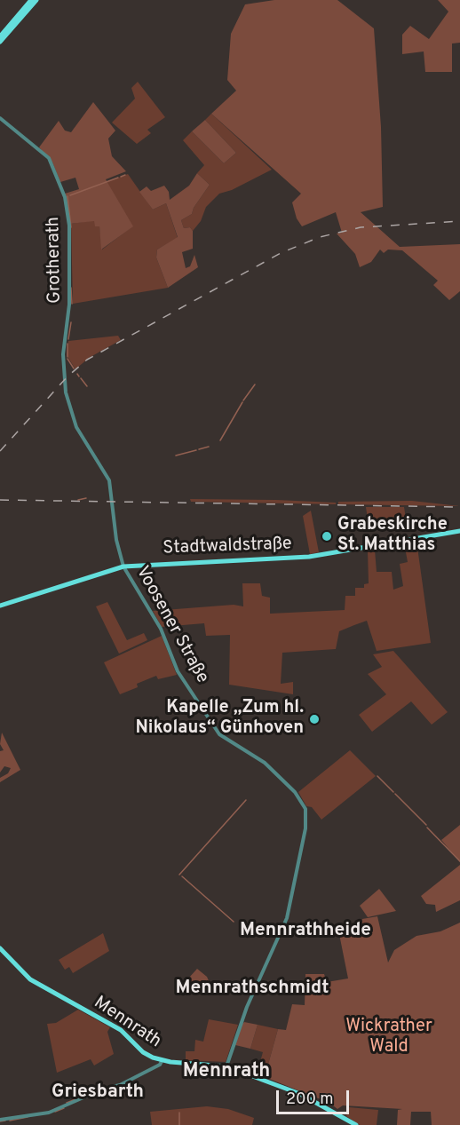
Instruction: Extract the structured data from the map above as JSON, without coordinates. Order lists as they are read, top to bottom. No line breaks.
{"streets":{"main road":["Stadtwaldstraße","Mennrath"],"street":["Grotherath","Voosener Straße"]},"crossings":[["Grotherath","Voosener Straße"],["Stadtwaldstraße","Voosener Straße"],["Voosener Straße","Mennrath"]],"districts":["Mennrathheide","Mennrathschmidt","Mennrath","Griesbarth"],"parks":["Wickrather Wald"],"places":["Grabeskirche St. Matthias","Kapelle „Zum hl. Nikolaus“ Günhoven"],"scale_bar":"200 m"}
